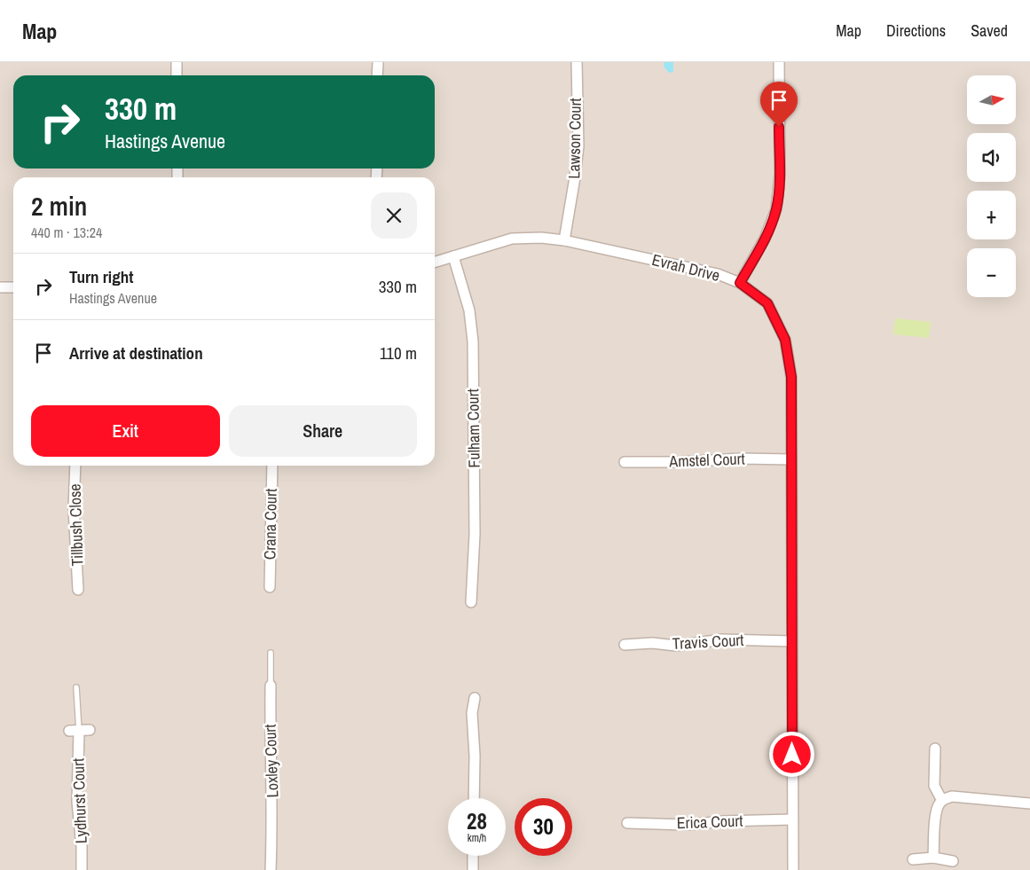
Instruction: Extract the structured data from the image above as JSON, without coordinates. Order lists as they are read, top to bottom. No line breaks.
{"streets":{"street":["Lawson Court","Evrah Drive","Fulham Court","Amstel Court","Crana Court","Tillbush Close","Travis Court","Loxley Court","Lydhurst Court","Erica Court"]},"crossings":[["Lawson Court","Evrah Drive"],["Evrah Drive","Fulham Court"],["Evrah Drive","Amstel Court"],["Evrah Drive","Travis Court"],["Evrah Drive","Erica Court"]],"north":"right","page":{"header":"Map","nav":["Map","Directions","Saved"],"map_buttons":["+","−"],"turn":["330 m","Hastings Avenue"],"heading":["2 min","440 m · 13:24"],"list":[{"name":"Turn right","note":"Hastings Avenue","value":"330 m"},{"name":"Arrive at destination","value":"110 m"}],"buttons":["Exit","Share"],"speed":"28 km/h","limit":"30"}}
